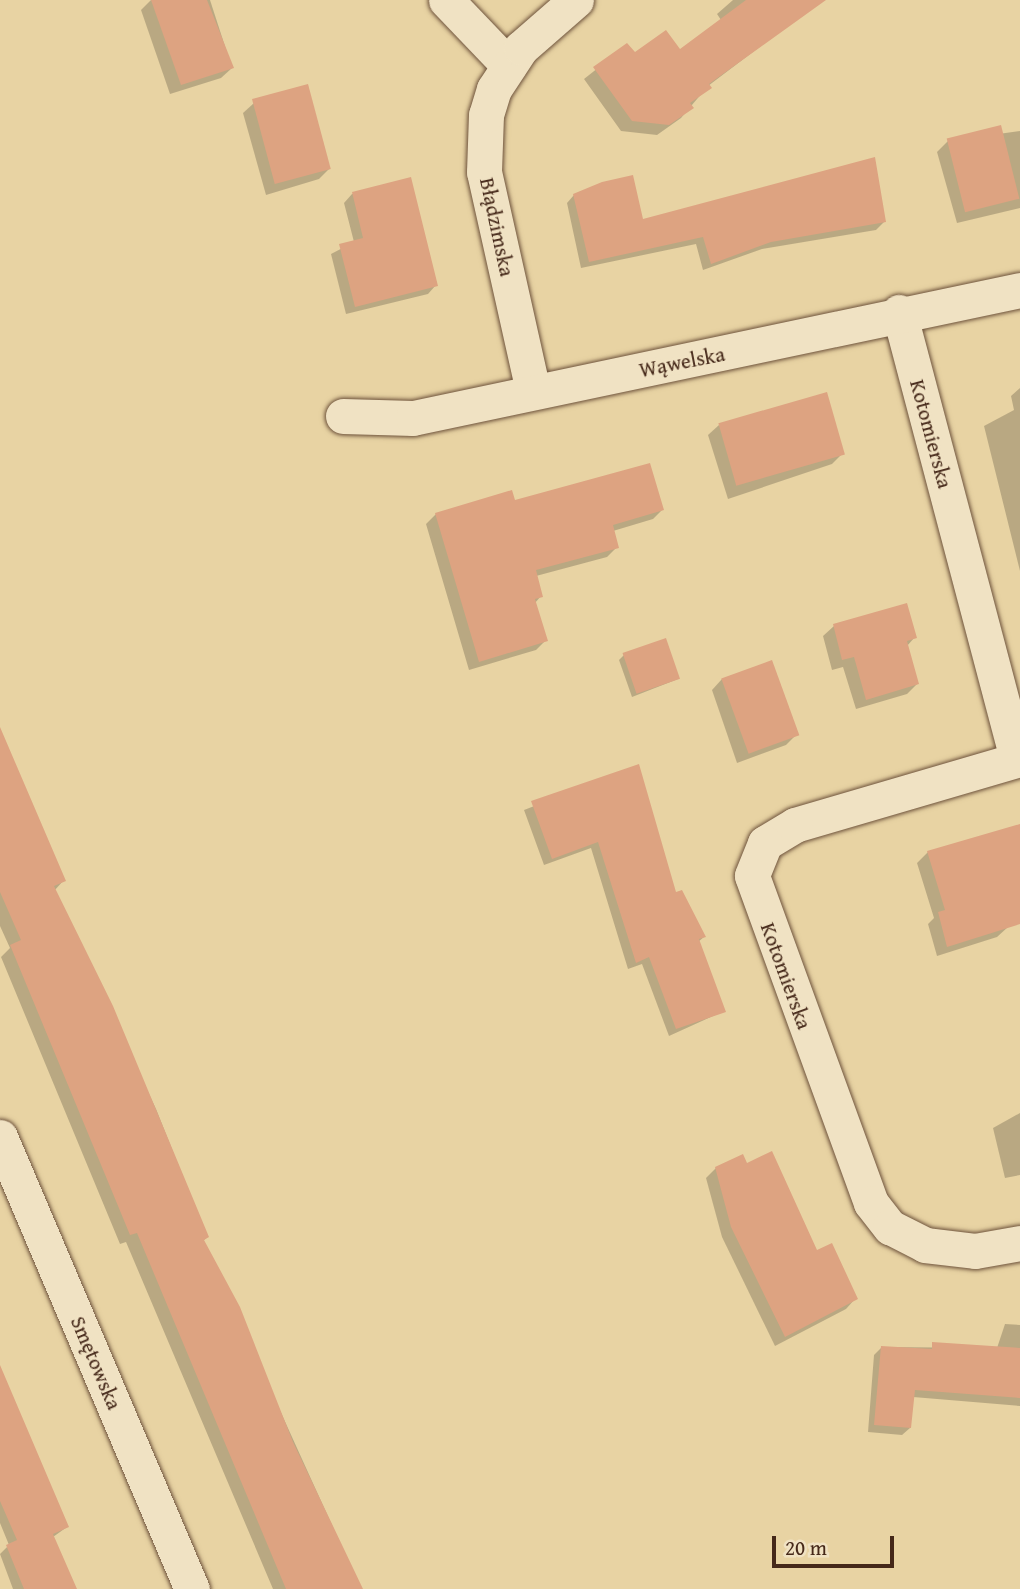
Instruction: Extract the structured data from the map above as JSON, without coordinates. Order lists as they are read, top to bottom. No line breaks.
{"streets":{"street":["Błądzimska","Wąwelska","Kotomierska","Smętowska"]},"crossings":[["Błądzimska","Wąwelska"],["Wąwelska","Kotomierska"]],"scale_bar":"20 m"}
